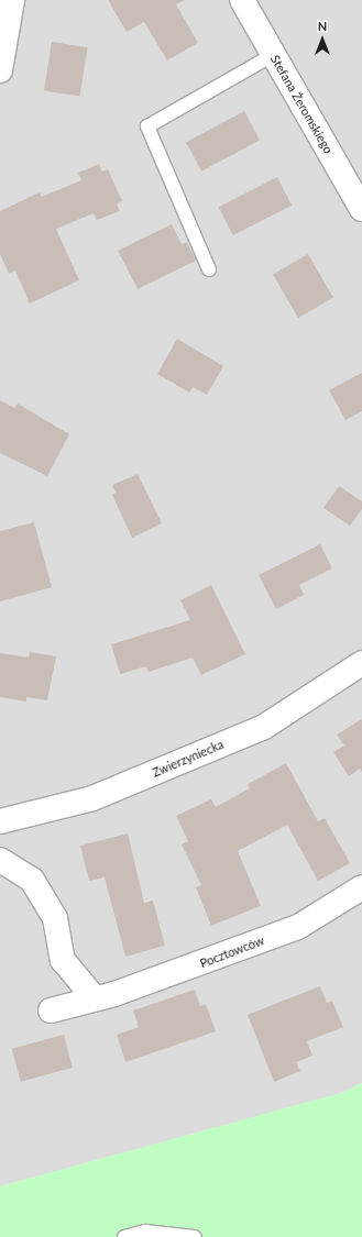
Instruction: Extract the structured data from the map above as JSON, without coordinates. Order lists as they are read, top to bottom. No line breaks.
{"streets":{"street":["Stefana Żeromskiego","Zwierzyniecka","Pocztowców"]},"north":"top"}
